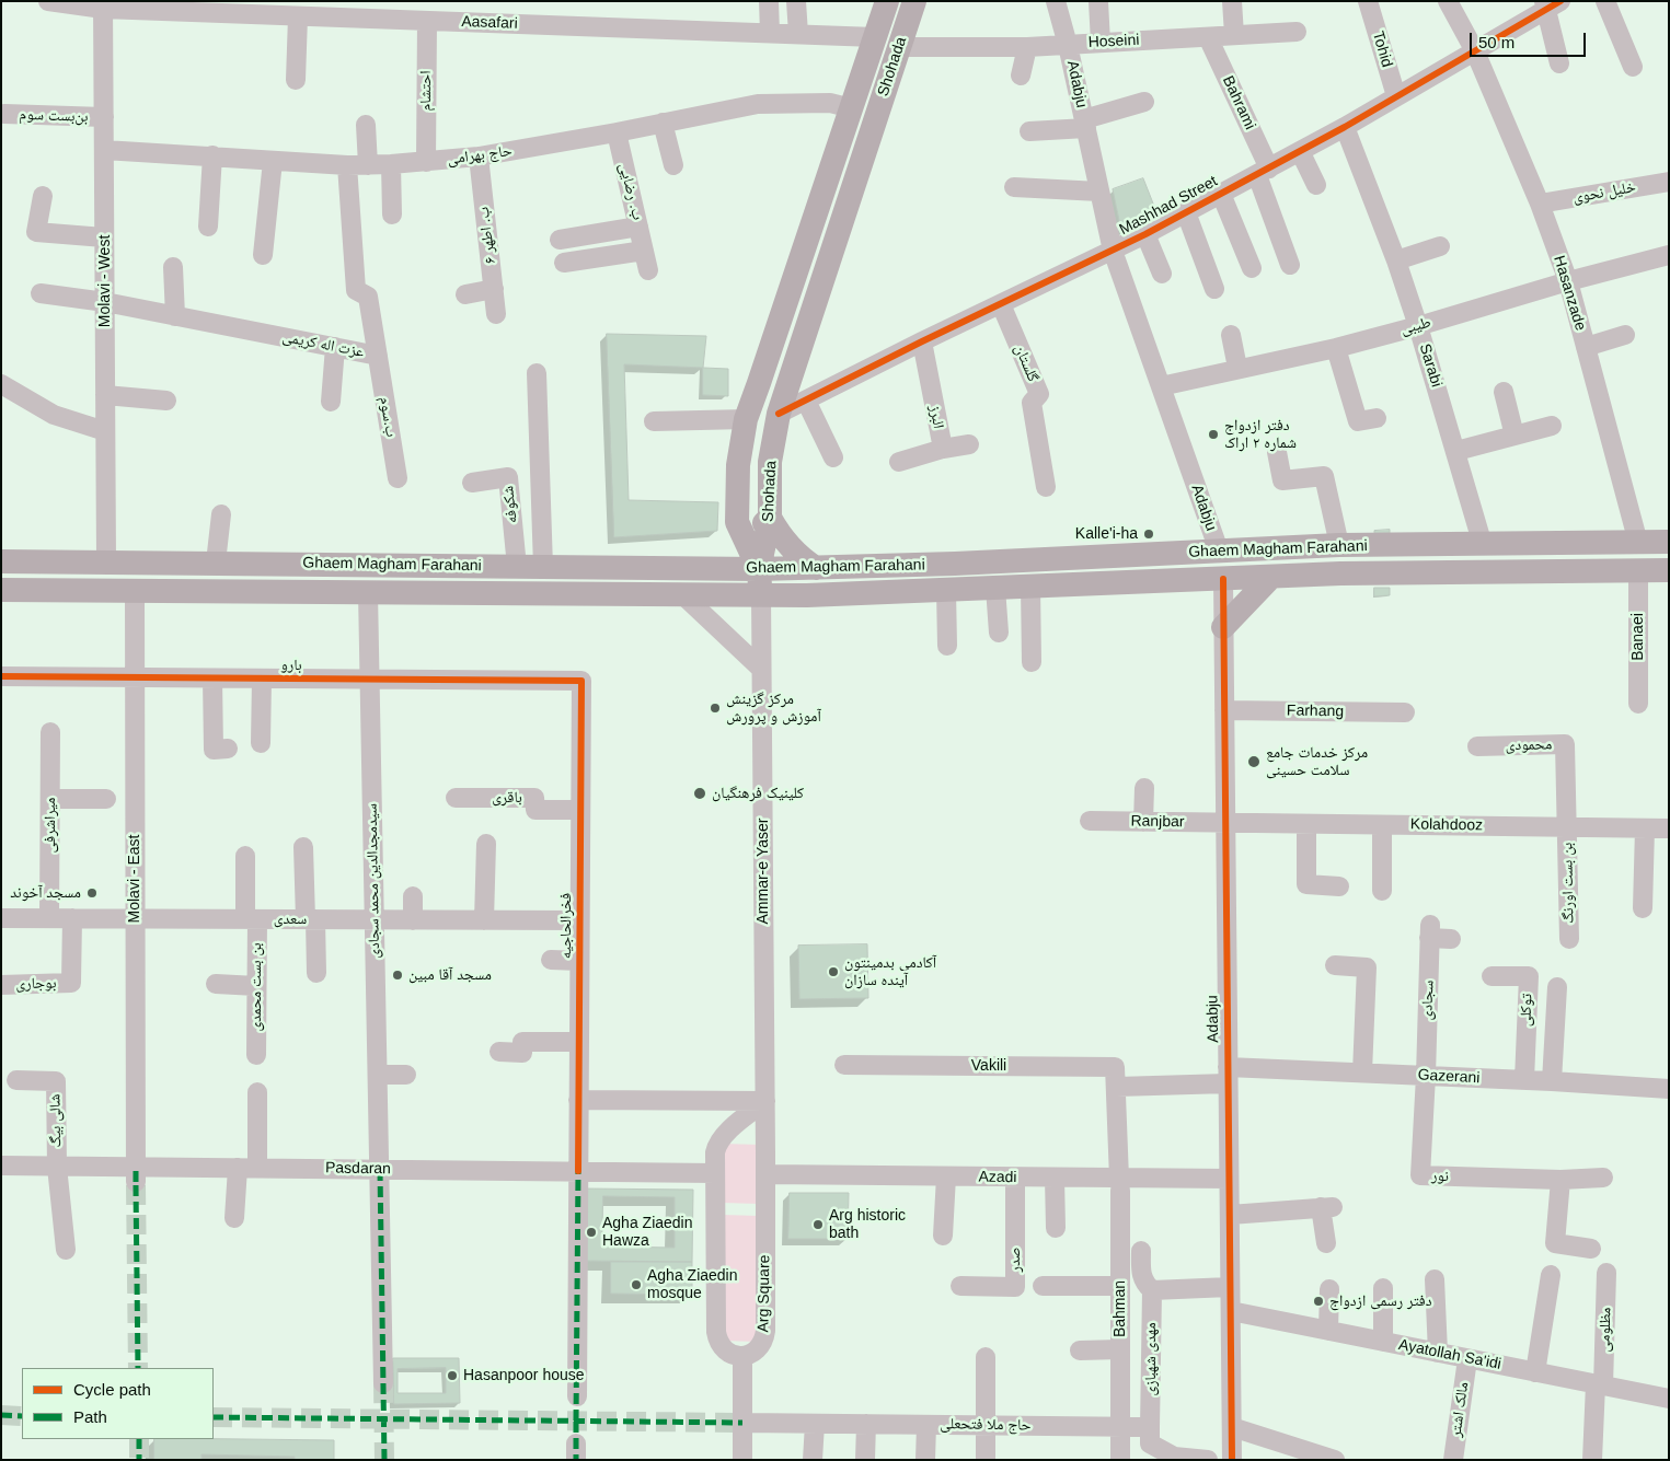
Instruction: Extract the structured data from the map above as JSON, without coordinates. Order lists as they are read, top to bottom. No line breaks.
{"streets":{"main road":["Shohada","Adabju","Ghaem Magham Farahani"],"street":["Aasafari","Hoseini","Tohid","احتشام","Bahrami","بن‌بست سوم","حاج بهرامی","ب. رضایی","خلیل نحوی","Mashhad Street","ب. اطهر ۶","Molavi - West","Hasanzade","طیبی","عزت اله کریمی","گلستان","Sarabi","ب.سوم","البرز","شکوفه","Banaei","بارو","Farhang","محمودی","باقری","Ranjbar","میراشرفی","Kolahdooz","Ammar-e Yaser","Molavi - East","سیدمجدالدین محمد سجادی","بن بست اورنگ","سعدی","فخرالحاجیه","بوجاری","بن بست محمدی","سجادی","توکلی","Vakili","Gazerani","شالی بیگ","Pasdaran","نور","Azadi","صدر","Arg Square","Bahman","مظلومی","Ayatollah Sa'idi","مهدی شهبازی","مالک اشتر","حاج ملا فتحعلی"]},"crossings":[["Aasafari","Shohada"],["Aasafari","احتشام"],["Aasafari","Molavi - West"],["Hoseini","Shohada"],["Hoseini","Adabju"],["Hoseini","Bahrami"],["Tohid","Mashhad Street"],["Shohada","حاج بهرامی"],["Shohada","Mashhad Street"],["Shohada","Ghaem Magham Farahani"],["Adabju","Mashhad Street"],["Adabju","طیبی"],["Adabju","Ghaem Magham Farahani"],["Adabju","Farhang"],["Adabju","Ranjbar"],["Adabju","Kolahdooz"],["Adabju","Gazerani"],["Adabju","Azadi"],["Adabju","Ayatollah Sa'idi"],["احتشام","حاج بهرامی"],["Bahrami","Mashhad Street"],["بن‌بست سوم","Molavi - West"],["حاج بهرامی","ب. رضایی"],["حاج بهرامی","ب. اطهر ۶"],["حاج بهرامی","Molavi - West"],["حاج بهرامی","عزت اله کریمی"],["خلیل نحوی","Hasanzade"],["Mashhad Street","Hasanzade"],["Mashhad Street","گلستان"],["Mashhad Street","Sarabi"],["Mashhad Street","البرز"],["Molavi - West","عزت اله کریمی"],["Molavi - West","Ghaem Magham Farahani"],["Hasanzade","طیبی"],["Hasanzade","Ghaem Magham Farahani"],["طیبی","Sarabi"],["عزت اله کریمی","ب.سوم"],["Sarabi","Ghaem Magham Farahani"],["شکوفه","Ghaem Magham Farahani"],["Ghaem Magham Farahani","Banaei"],["Ghaem Magham Farahani","Ammar-e Yaser"],["Ghaem Magham Farahani","Molavi - East"],["Ghaem Magham Farahani","سیدمجدالدین محمد سجادی"],["بارو","Molavi - East"],["بارو","سیدمجدالدین محمد سجادی"],["بارو","فخرالحاجیه"],["محمودی","Kolahdooz"],["محمودی","بن بست اورنگ"],["باقری","فخرالحاجیه"],["Ranjbar","Kolahdooz"],["میراشرفی","سعدی"],["Kolahdooz","بن بست اورنگ"],["Ammar-e Yaser","Arg Square"],["Molavi - East","سعدی"],["Molavi - East","Pasdaran"],["سیدمجدالدین محمد سجادی","سعدی"],["سیدمجدالدین محمد سجادی","Pasdaran"],["سعدی","فخرالحاجیه"],["سعدی","بوجاری"],["سعدی","بن بست محمدی"],["فخرالحاجیه","Pasdaran"],["سجادی","Gazerani"],["سجادی","نور"],["توکلی","Gazerani"],["Vakili","Azadi"],["Vakili","Bahman"],["Gazerani","نور"],["شالی بیگ","Pasdaran"],["Azadi","صدر"],["Azadi","Arg Square"],["Azadi","Bahman"],["Bahman","حاج ملا فتحعلی"],["مظلومی","Ayatollah Sa'idi"],["Ayatollah Sa'idi","مالک اشتر"],["مهدی شهبازی","حاج ملا فتحعلی"]],"places":["دفتر ازدواج شماره ۲ اراک","Kalle'i-ha","مرکز گزینش آموزش و پرورش","مرکز خدمات جامع سلامت حسینی","کلینیک فرهنگیان","مسجد آخوند","آکادمی بدمینتون آینده سازان","مسجد آقا مبین","Arg historic bath","Agha Ziaedin Hawza","Agha Ziaedin mosque","دفتر رسمی ازدواج","Hasanpoor house"],"legend":["Cycle path","Path"],"scale_bar":"50 m"}
